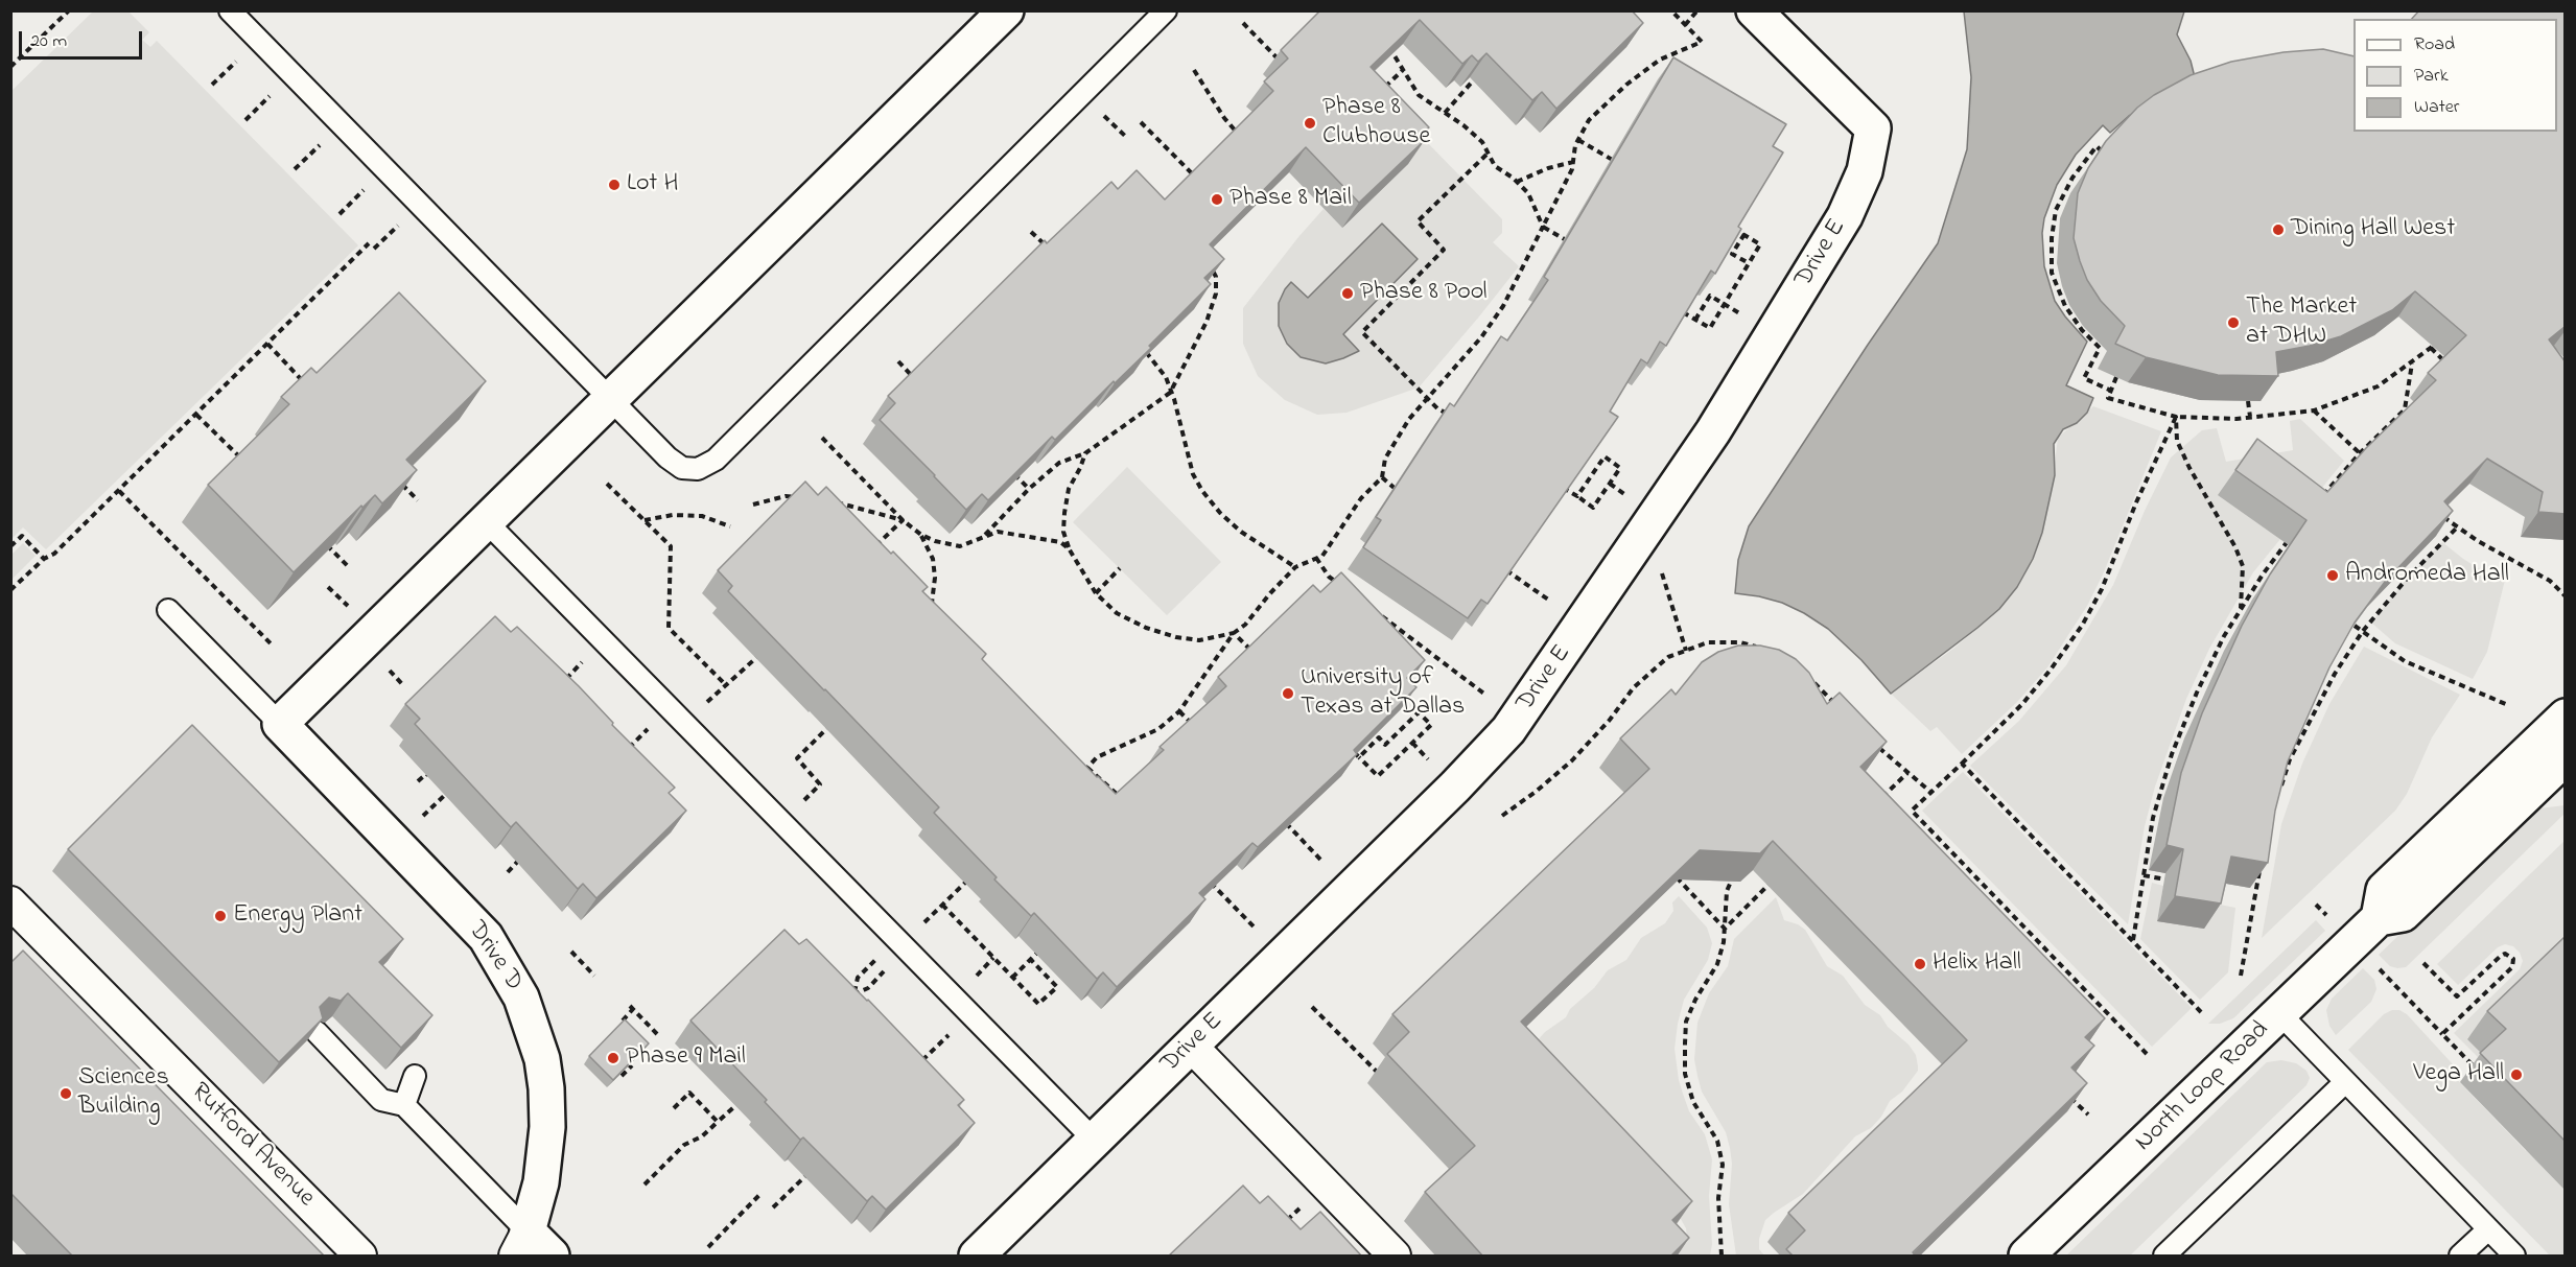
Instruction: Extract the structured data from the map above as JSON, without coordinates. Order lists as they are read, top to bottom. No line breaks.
{"streets":{"street":["Drive E","Drive D","North Loop Road","Rutford Avenue"]},"places":["Phase 8 Clubhouse","Lot H","Phase 8 Mail","Dining Hall West","Phase 8 Pool","The Market at DHW","Andromeda Hall","University of Texas at Dallas","Energy Plant","Helix Hall","Phase 9 Mail","Vega Hall","Sciences Building"],"legend":["Road","Park","Water"],"scale_bar":"20 m"}
